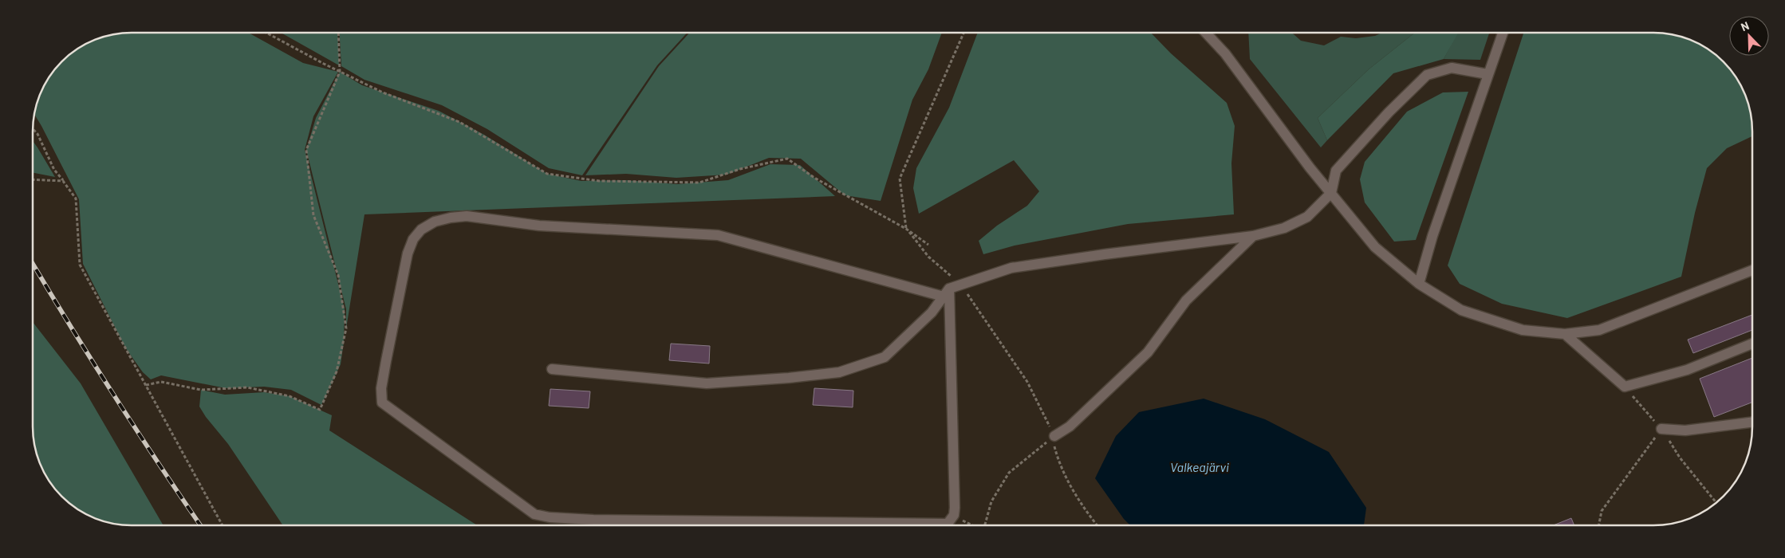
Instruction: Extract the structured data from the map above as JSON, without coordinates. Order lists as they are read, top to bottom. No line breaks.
{"water":["Valkeajärvi"],"north":"top left"}
